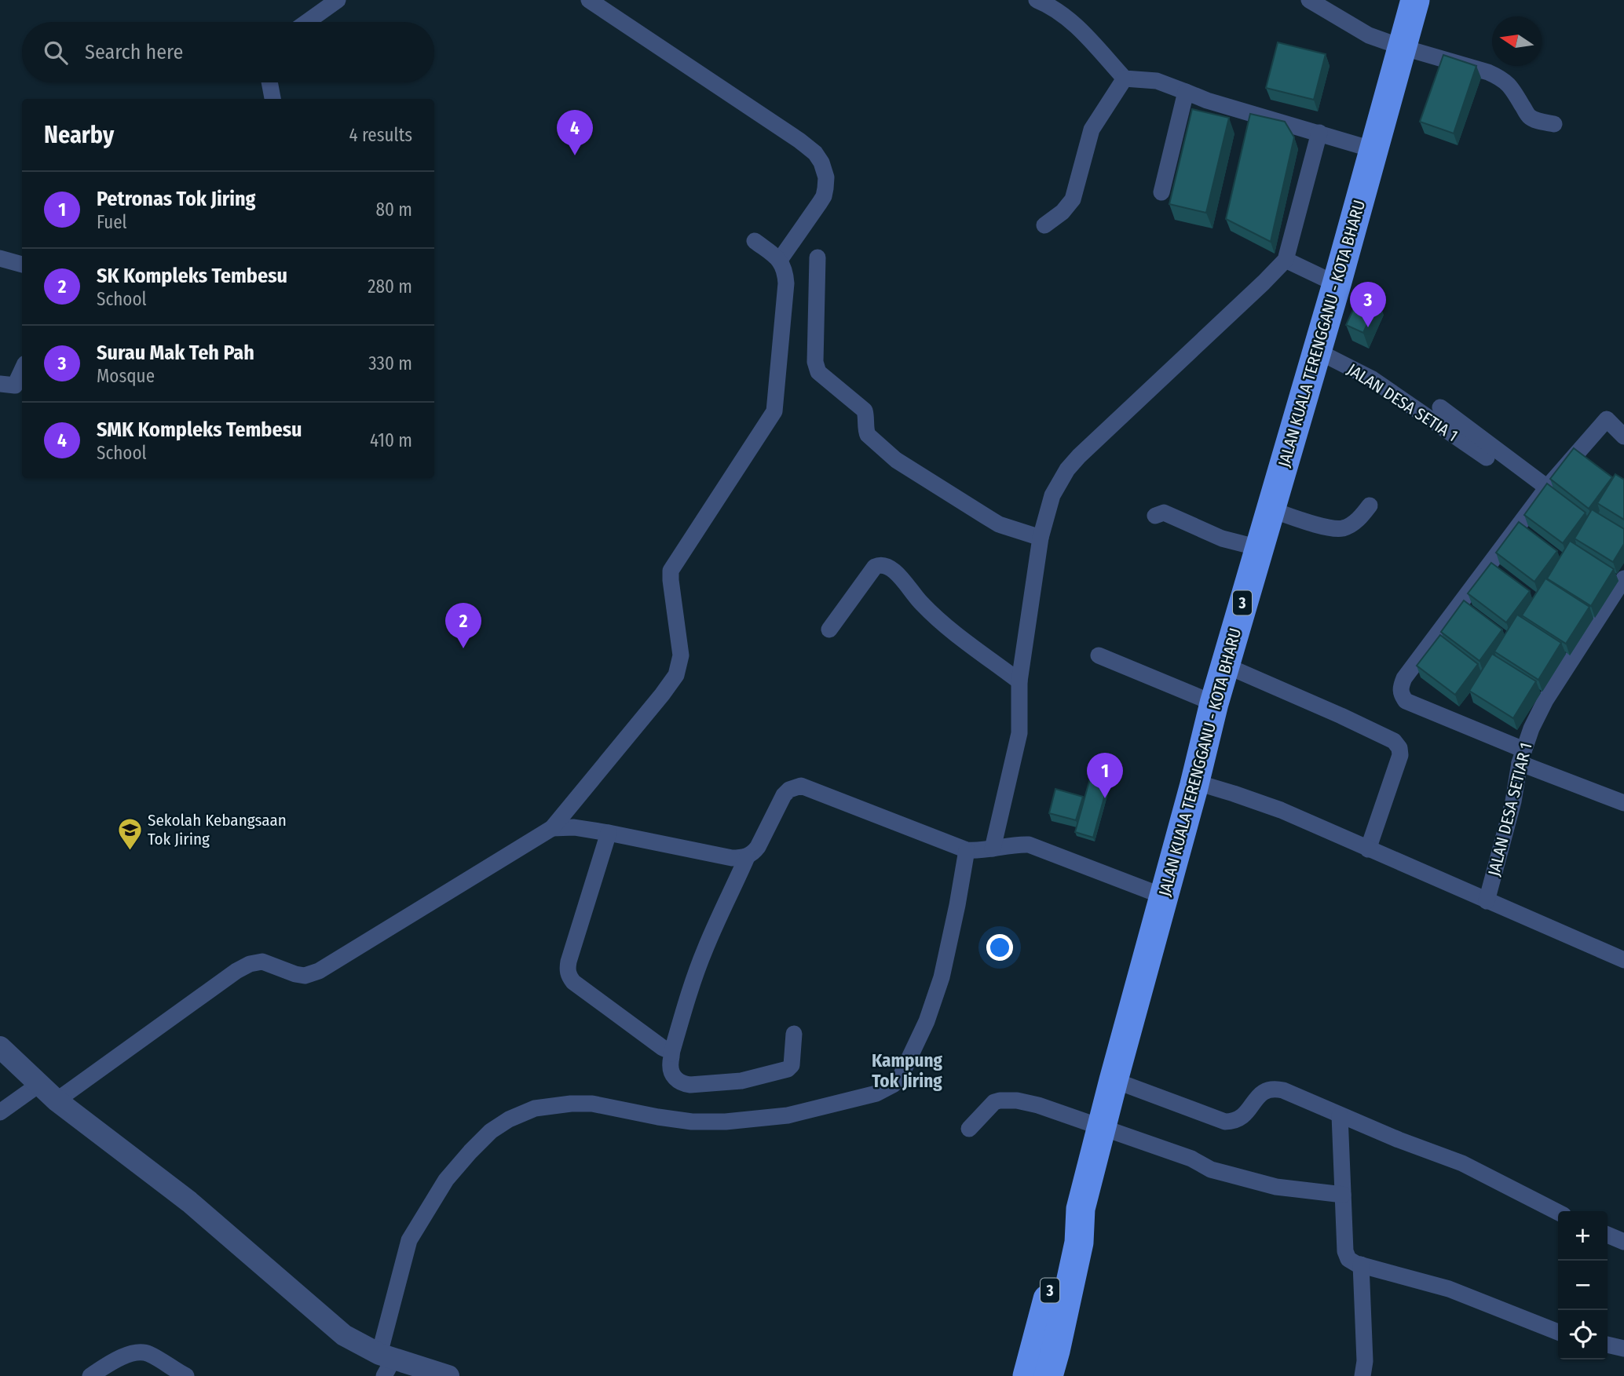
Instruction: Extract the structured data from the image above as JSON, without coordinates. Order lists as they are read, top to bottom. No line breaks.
{"streets":{"highway":["JALAN KUALA TERENGGANU - KOTA BHARU","3"],"street":["JALAN DESA SETIA 1","JALAN DESA SETIAR 1"]},"crossings":[["JALAN KUALA TERENGGANU - KOTA BHARU","JALAN DESA SETIA 1"],["JALAN KUALA TERENGGANU - KOTA BHARU","3"]],"districts":["Kampung Tok Jiring"],"places":{"school or university":["Sekolah Kebangsaan Tok Jiring"]},"north":"left","page":{"search":"Search here","heading":["Nearby","4 results"],"pins":["4","3","2","1"],"list":[{"mark":"1","name":"Petronas Tok Jiring","note":"Fuel","value":"80 m"},{"mark":"2","name":"SK Kompleks Tembesu","note":"School","value":"280 m"},{"mark":"3","name":"Surau Mak Teh Pah","note":"Mosque","value":"330 m"},{"mark":"4","name":"SMK Kompleks Tembesu","note":"School","value":"410 m"}],"map_buttons":["+","−"]}}
